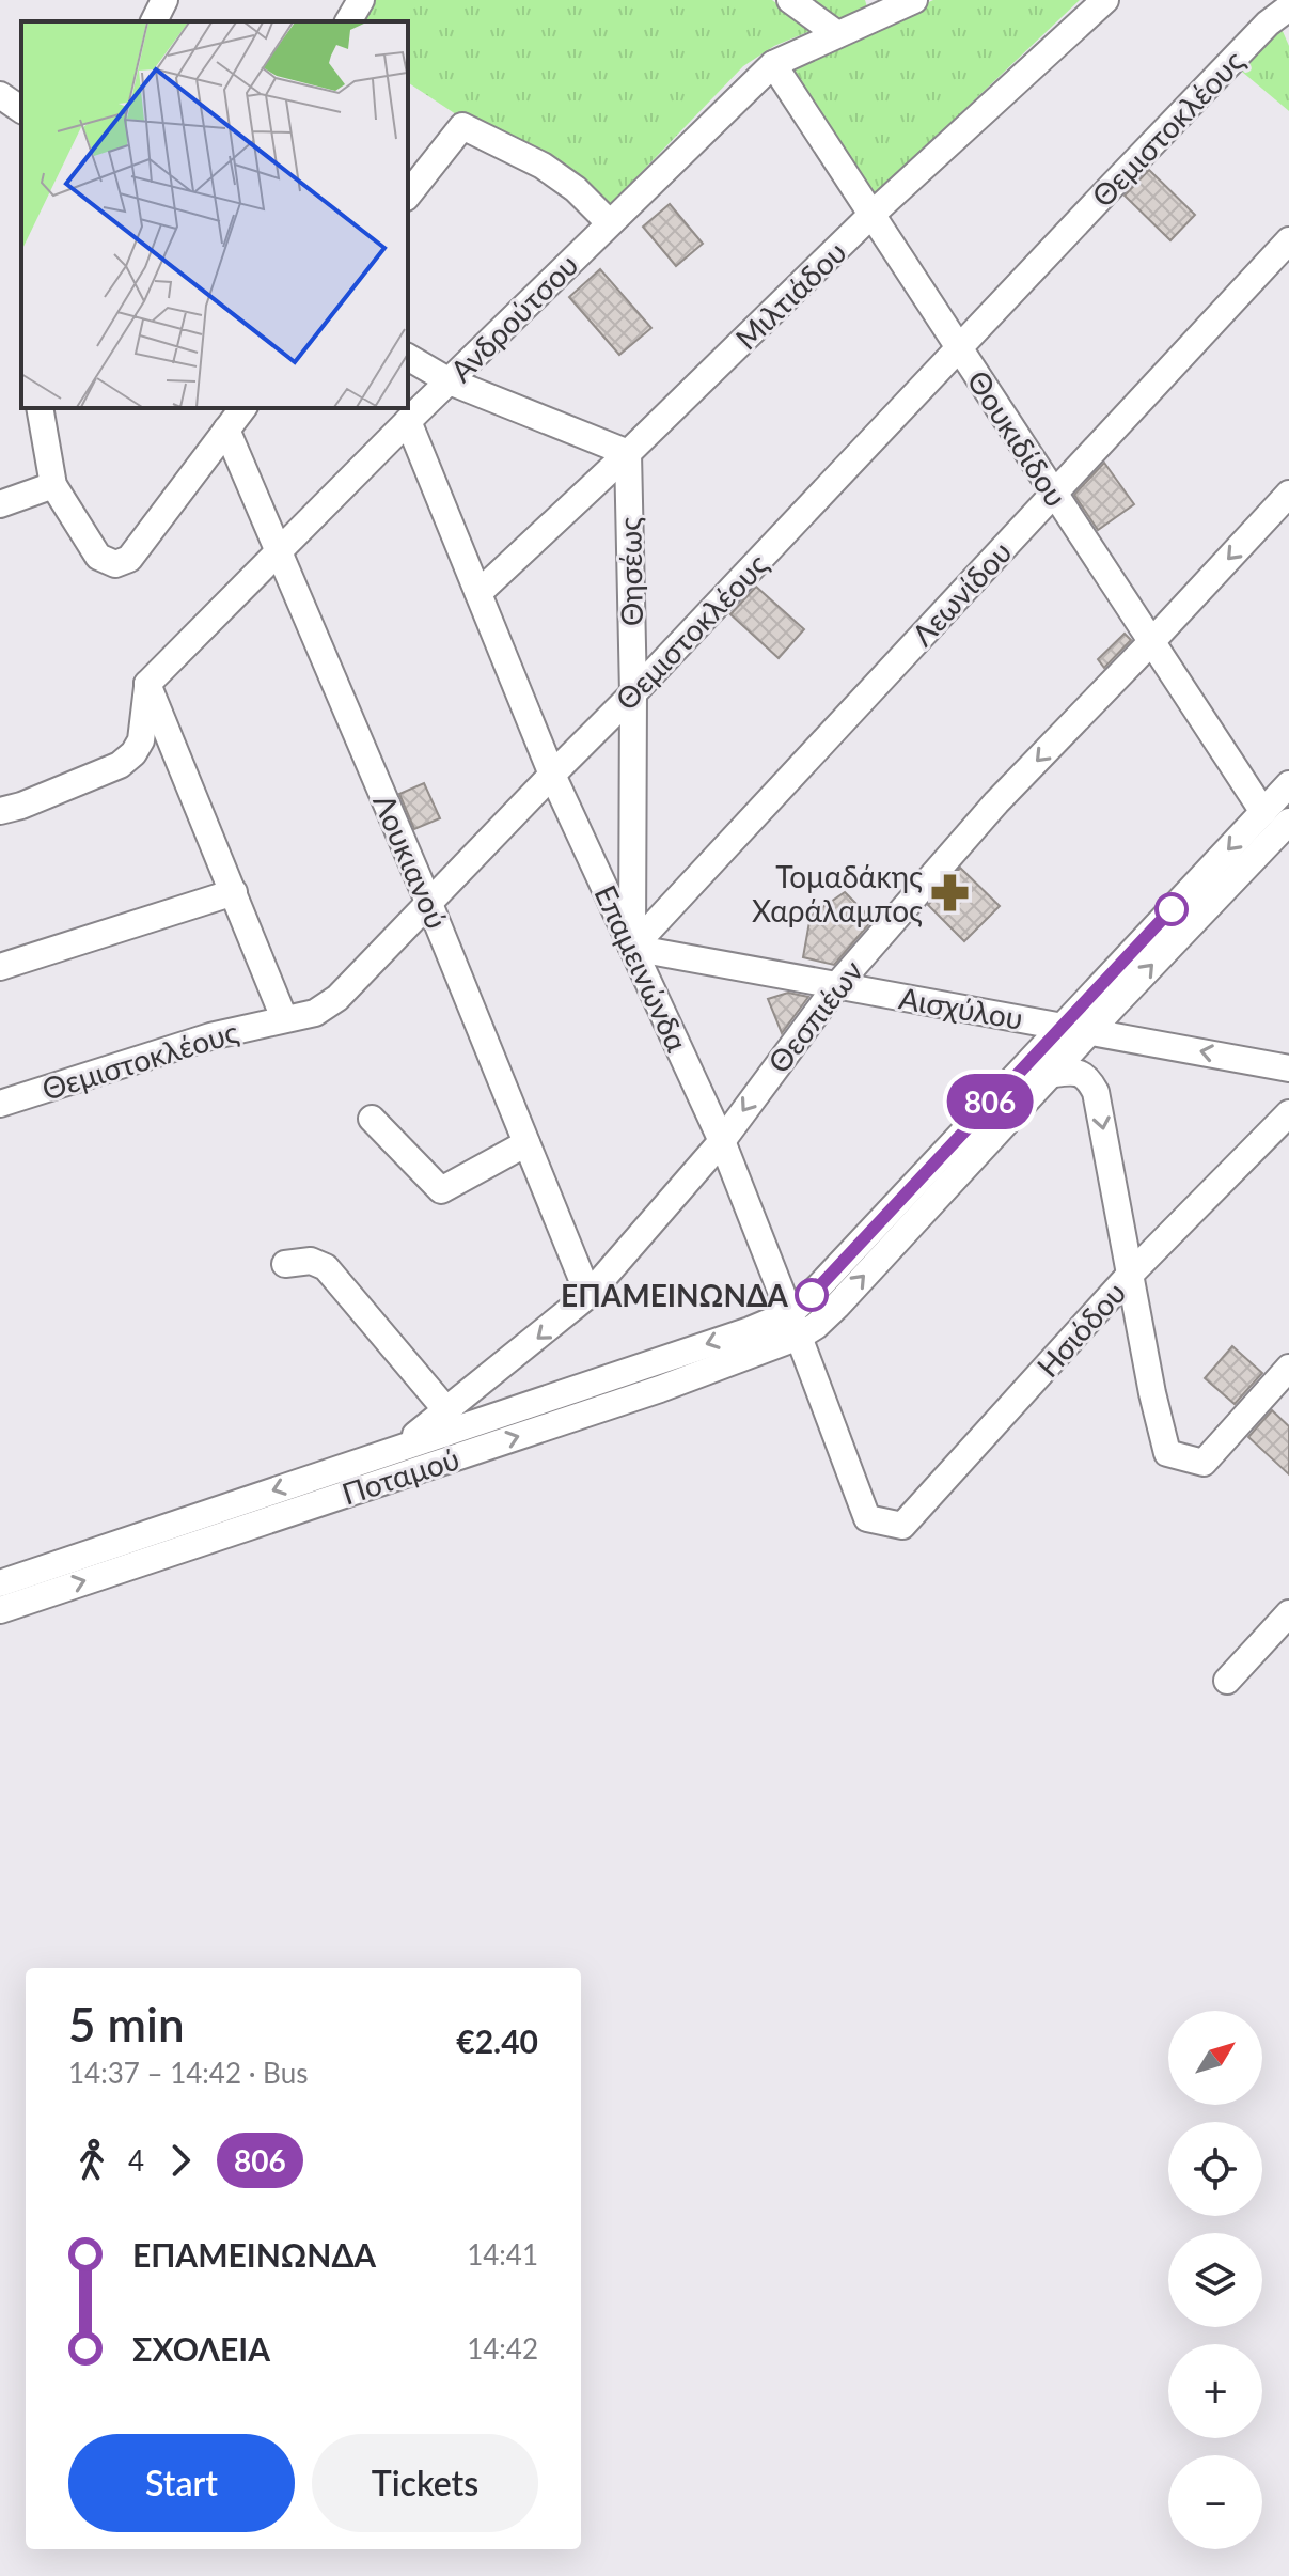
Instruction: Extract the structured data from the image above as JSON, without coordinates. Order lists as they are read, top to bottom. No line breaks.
{"streets":{"street":["Θεμιστοκλέους","Μιλτιάδου","Ανδρούτσου","Θουκιδίδου","Θησέως","Λεωνίδου","Λουκιανού","Επαμεινώνδα","Αισχύλου","Θεσπιέων","Ησιόδου","Ποταμού"]},"crossings":[["Θεμιστοκλέους","Θουκιδίδου"],["Θεμιστοκλέους","Θησέως"],["Θεμιστοκλέους","Λουκιανού"],["Θεμιστοκλέους","Επαμεινώνδα"],["Μιλτιάδου","Θουκιδίδου"],["Μιλτιάδου","Θησέως"],["Μιλτιάδου","Επαμεινώνδα"],["Ανδρούτσου","Θουκιδίδου"],["Ανδρούτσου","Λουκιανού"],["Ανδρούτσου","Επαμεινώνδα"],["Θουκιδίδου","Λεωνίδου"],["Θουκιδίδου","Θεσπιέων"],["Θησέως","Λεωνίδου"],["Θησέως","Επαμεινώνδα"],["Θησέως","Αισχύλου"],["Λεωνίδου","Επαμεινώνδα"],["Λεωνίδου","Αισχύλου"],["Λουκιανού","Θεσπιέων"],["Επαμεινώνδα","Αισχύλου"],["Επαμεινώνδα","Θεσπιέων"],["Επαμεινώνδα","Ησιόδου"],["Επαμεινώνδα","Ποταμού"],["Αισχύλου","Θεσπιέων"],["Θεσπιέων","Ποταμού"]],"places":{"pharmacy":["Τομαδάκης Χαράλαμπος"],"other":["ΕΠΑΜΕΙΝΩΝΔΑ"]},"lines":["bus line 806"],"north":"top right","page":{"on_map":"806","heading":["5 min","14:37 – 14:42 · Bus","€2.40"],"map_buttons":["+","−"],"legs":["4","806"],"list":[{"name":"ΕΠΑΜΕΙΝΩΝΔΑ","value":"14:41"},{"name":"ΣΧΟΛΕΙΑ","value":"14:42"}],"buttons":["Start","Tickets"]}}
